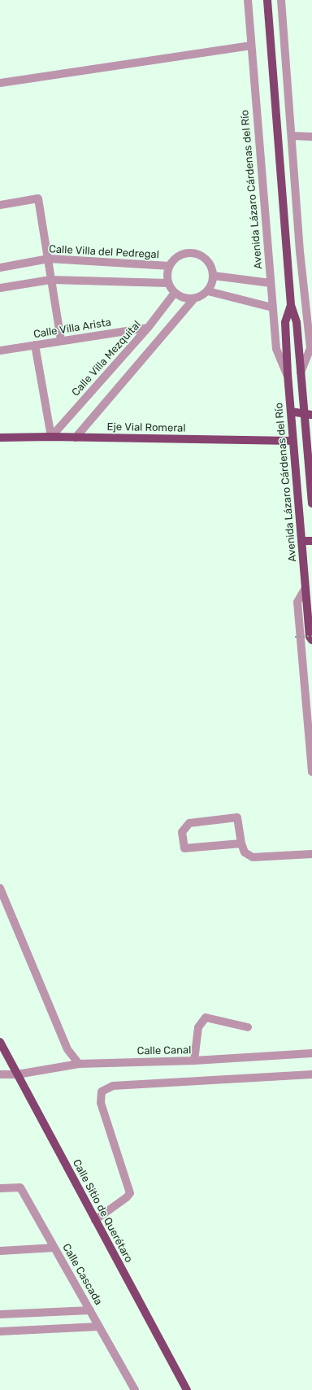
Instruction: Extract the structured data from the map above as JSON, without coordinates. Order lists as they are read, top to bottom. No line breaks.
{"streets":{"main road":["Avenida Lázaro Cárdenas del Río","Eje Vial Romeral","Calle Sitio de Querétaro"],"street":["Calle Villa del Pedregal","Calle Villa Arista","Calle Villa Mezquital","Calle Canal","Calle Cascada"]},"crossings":[["Avenida Lázaro Cárdenas del Río","Eje Vial Romeral"],["Calle Villa del Pedregal","Calle Villa Mezquital"],["Calle Villa Arista","Calle Villa Mezquital"],["Calle Villa Mezquital","Eje Vial Romeral"],["Calle Canal","Calle Sitio de Querétaro"]]}
